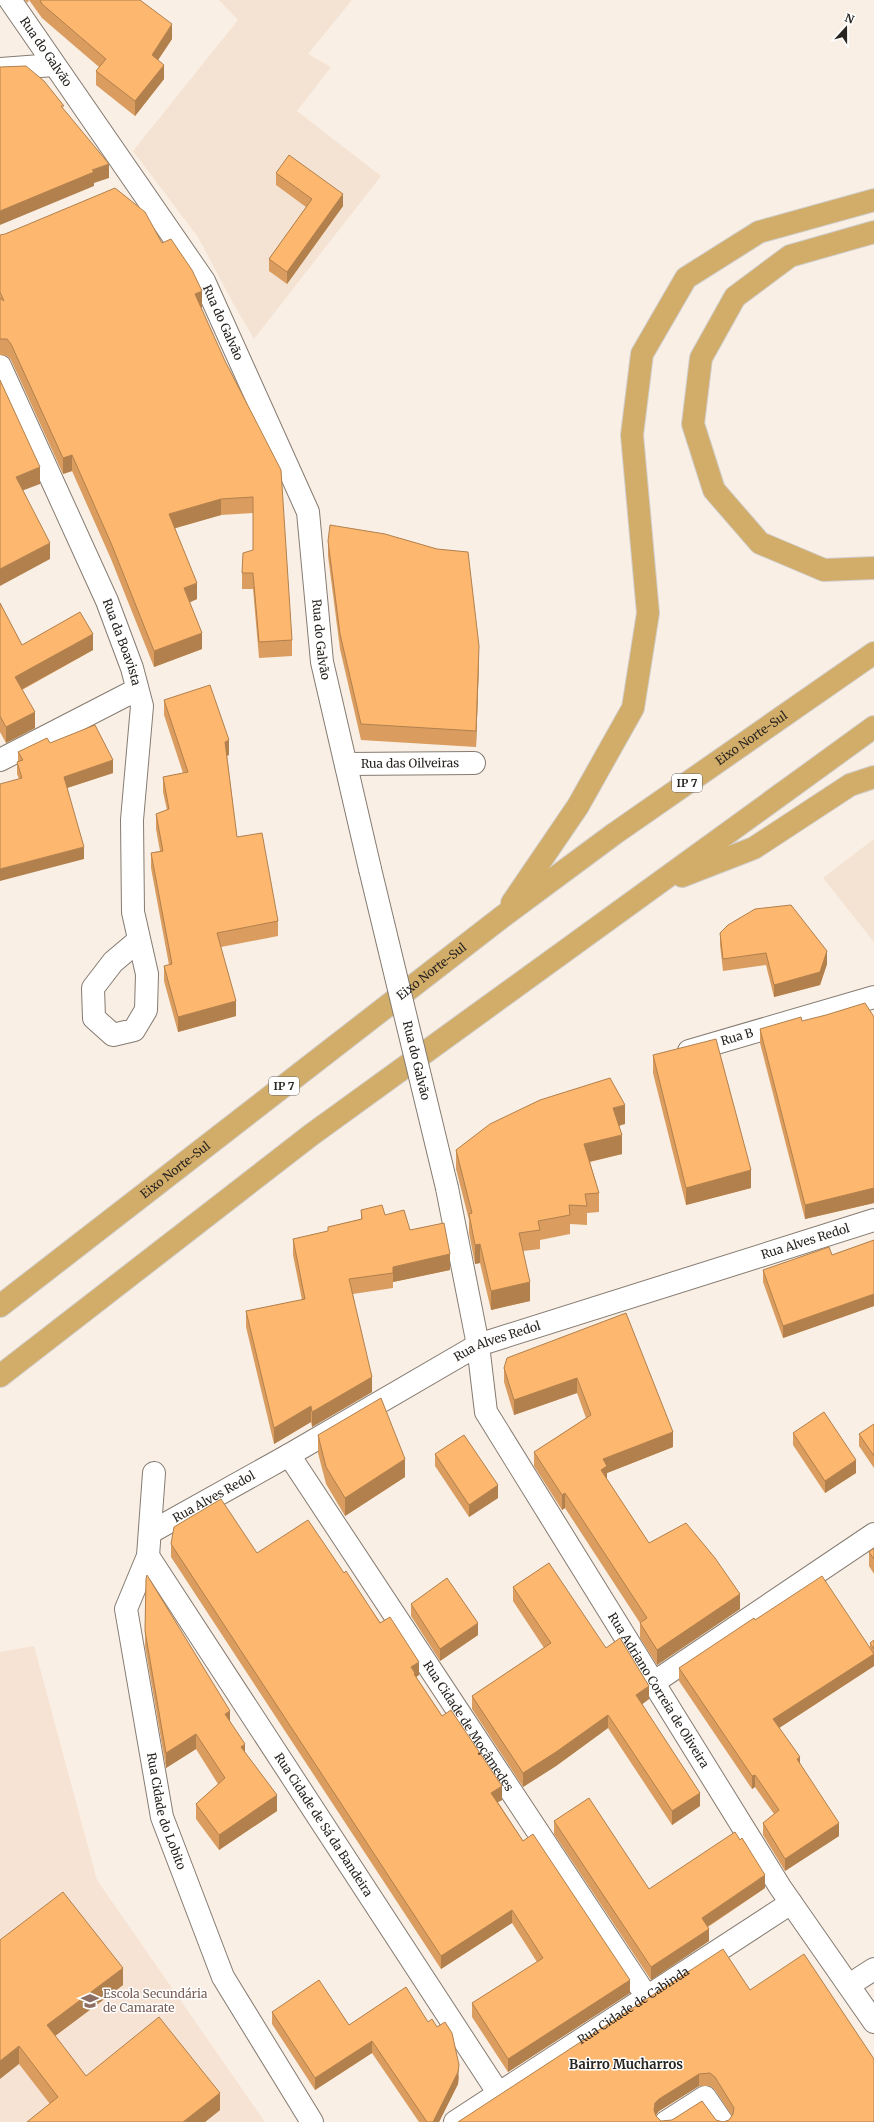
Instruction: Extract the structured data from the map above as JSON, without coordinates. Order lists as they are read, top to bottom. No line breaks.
{"streets":{"highway":["Eixo Norte-Sul","IP 7"],"street":["Rua do Galvão","Rua da Boavista","Rua das Oilveiras","Rua B","Rua Alves Redol","Rua Adriano Correia de Oliveira","Rua Cidade de Moçâmedes","Rua Cidade do Lobito","Rua Cidade de Sá da Bandeira","Rua Cidade de Cabinda"]},"crossings":[["Rua do Galvão","Rua das Oilveiras"],["Rua do Galvão","Rua Alves Redol"],["Rua do Galvão","Rua Adriano Correia de Oliveira"],["Rua Alves Redol","Rua Adriano Correia de Oliveira"],["Rua Alves Redol","Rua Cidade de Moçâmedes"],["Rua Alves Redol","Rua Cidade do Lobito"],["Rua Adriano Correia de Oliveira","Rua Cidade de Cabinda"],["Rua Cidade de Moçâmedes","Rua Cidade de Cabinda"],["Rua Cidade do Lobito","Rua Cidade de Sá da Bandeira"],["Rua Cidade de Sá da Bandeira","Rua Cidade de Cabinda"]],"districts":["Bairro Mucharros"],"places":{"school or university":["Escola Secundária de Camarate"]},"north":"top"}
